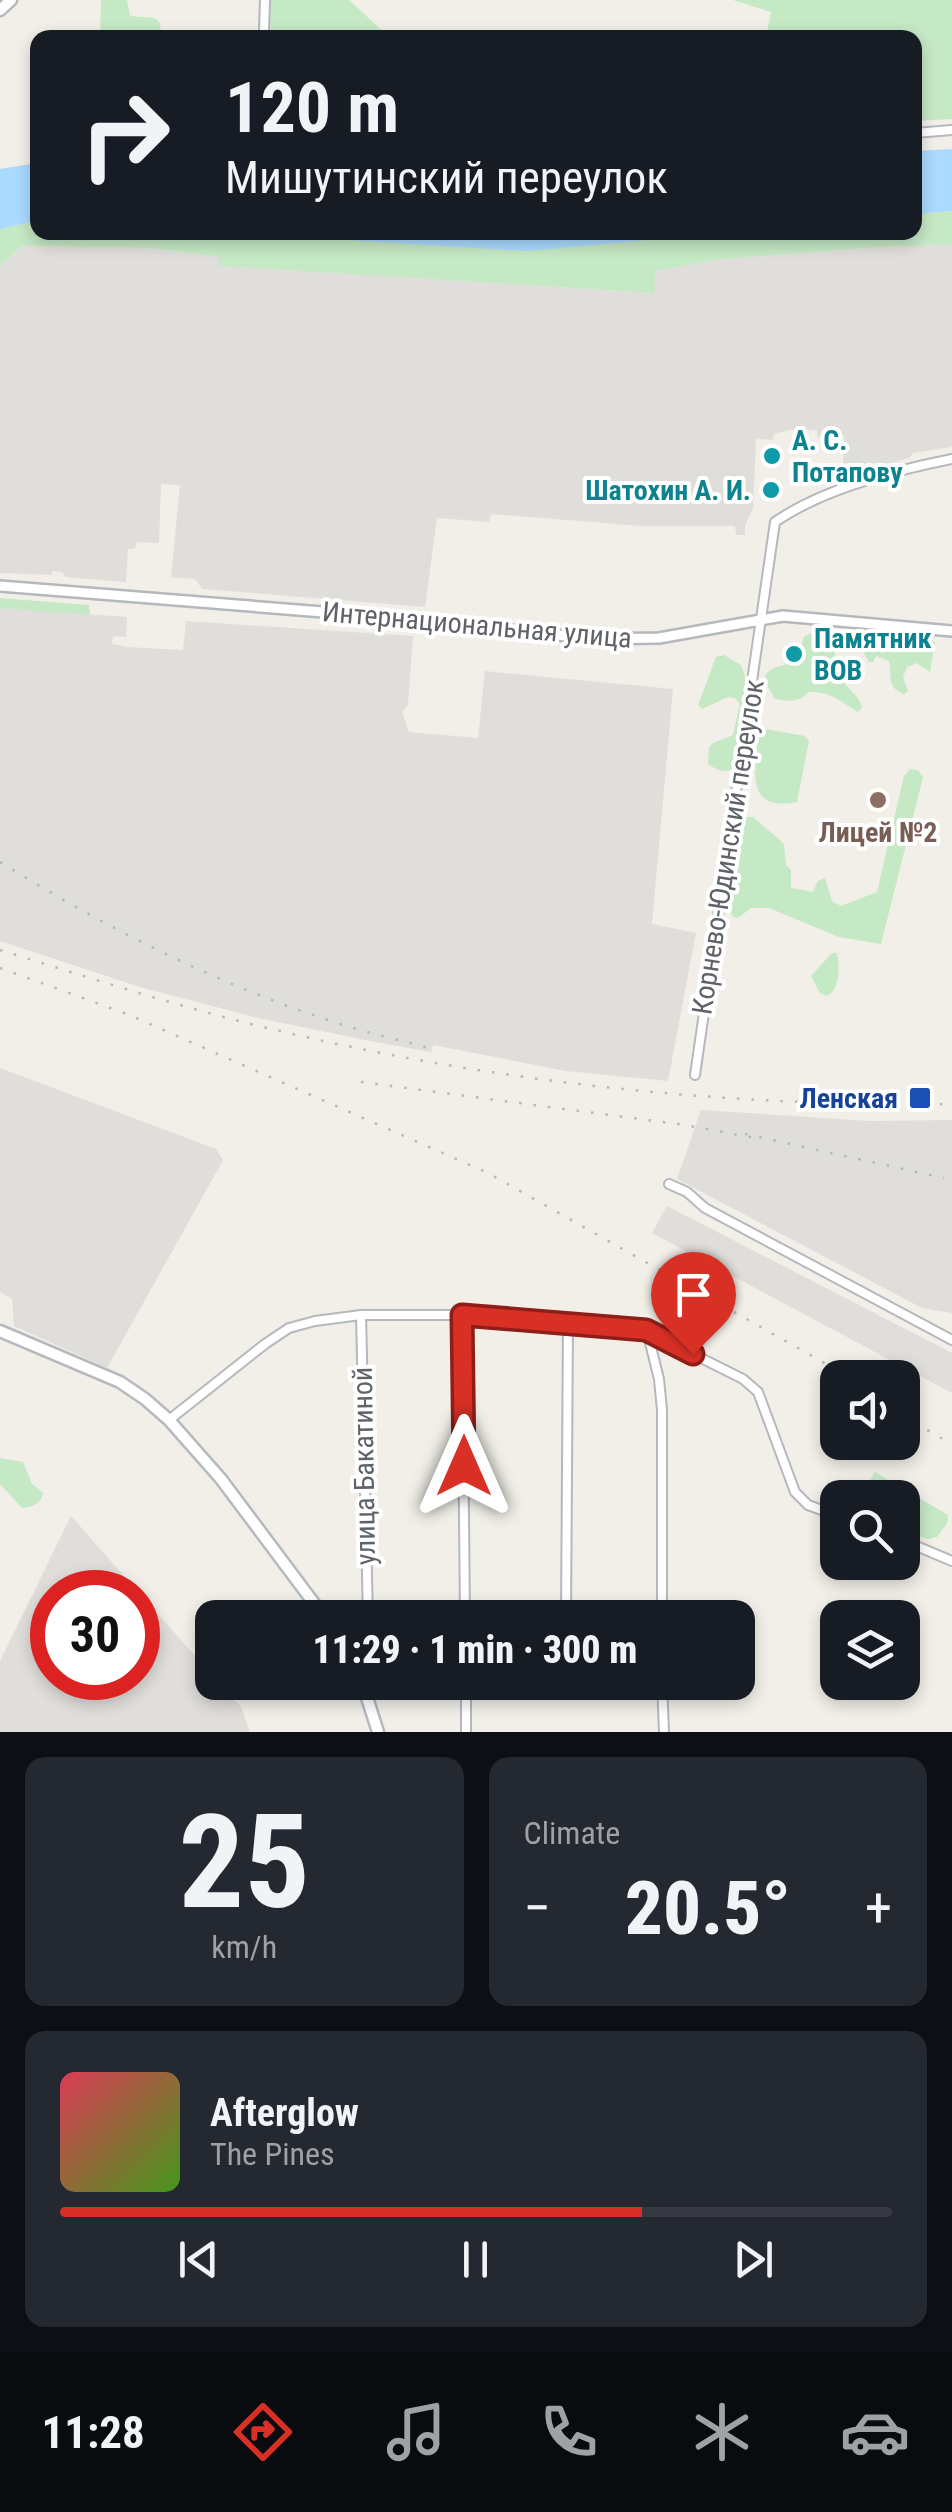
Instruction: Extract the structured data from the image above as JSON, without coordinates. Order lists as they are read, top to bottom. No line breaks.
{"streets":{"street":["Интернациональная улица","Корнево-Юдинский переулок","улица Бакатиной"]},"crossings":[["Интернациональная улица","Корнево-Юдинский переулок"]],"places":{"other":["А. С. Потапову","Шатохин А. И.","Памятник ВОВ","Лицей №2"],"transit":["Ленская"]},"page":{"turn":["120 m","Мишутинский переулок"],"limit":"30","trip":"11:29 · 1 min · 300 m","tile":[["25","km/h"],"Climate"],"heat":["−","20.5°","+"],"song":["Afterglow","The Pines"],"tabs":"11:28"}}
